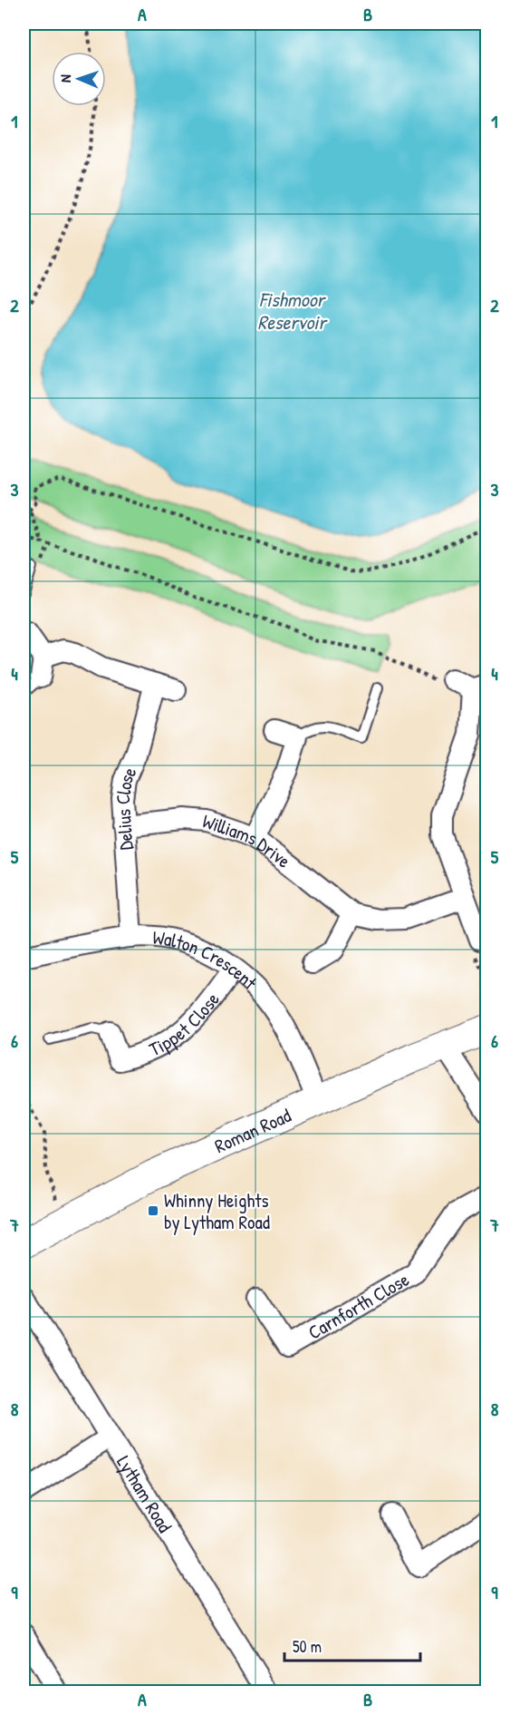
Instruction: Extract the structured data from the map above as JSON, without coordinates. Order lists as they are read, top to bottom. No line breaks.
{"streets":{"street":["Delius Close","Williams Drive","Walton Crescent","Tippet Close","Roman Road","Carnforth Close","Lytham Road"]},"crossings":[["Delius Close","Williams Drive"],["Delius Close","Walton Crescent"],["Walton Crescent","Tippet Close"],["Walton Crescent","Roman Road"]],"water":["Fishmoor Reservoir"],"places":{"transit":["Whinny Heights by Lytham Road"]},"scale_bar":"50 m","north":"left","grid":{"columns":["A","B"],"rows":["1","2","3","4","5","6","7","8","9"]}}
